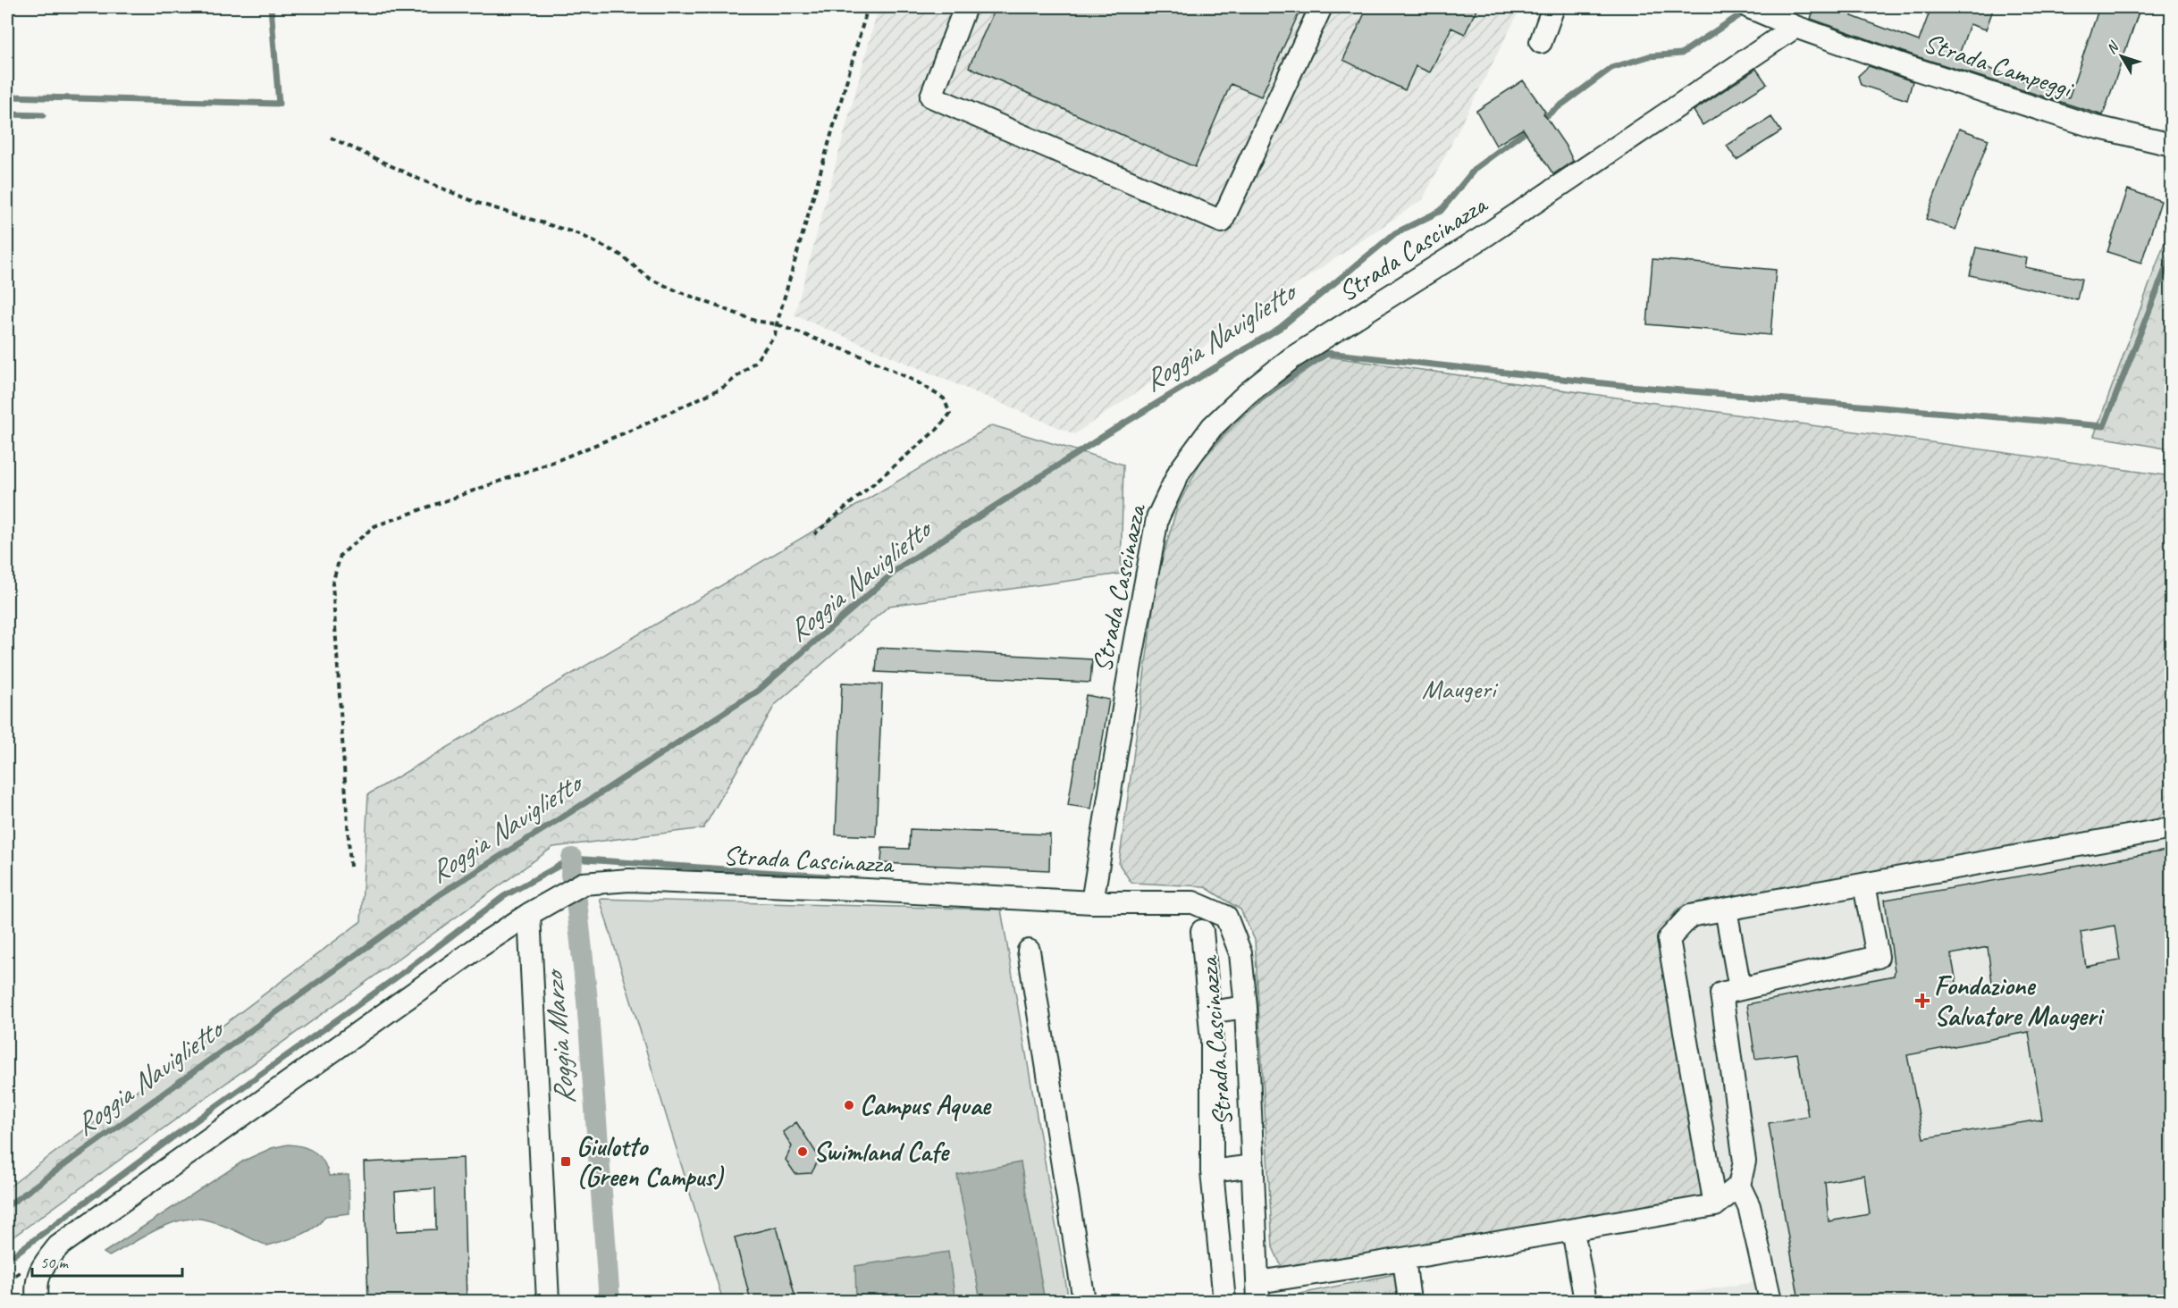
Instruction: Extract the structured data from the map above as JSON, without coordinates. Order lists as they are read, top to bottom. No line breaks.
{"streets":{"street":["Strada Campeggi","Strada Cascinazza"]},"crossings":[["Strada Campeggi","Strada Cascinazza"]],"water":["Roggia Naviglietto","Roggia Marzo"],"parks":["Maugeri"],"places":{"health":["Fondazione Salvatore Maugeri"],"other":["Campus Aquae","Swimland Cafe"],"transit":["Giulotto (Green Campus)"]},"scale_bar":"50 m","north":"top left"}
